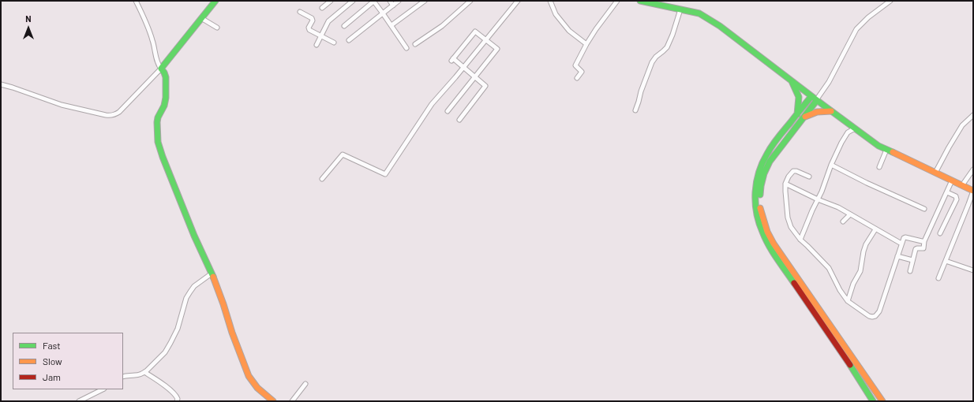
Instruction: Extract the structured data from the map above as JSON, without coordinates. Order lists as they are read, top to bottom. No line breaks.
{"legend":["Fast","Slow","Jam"],"north":"top"}
